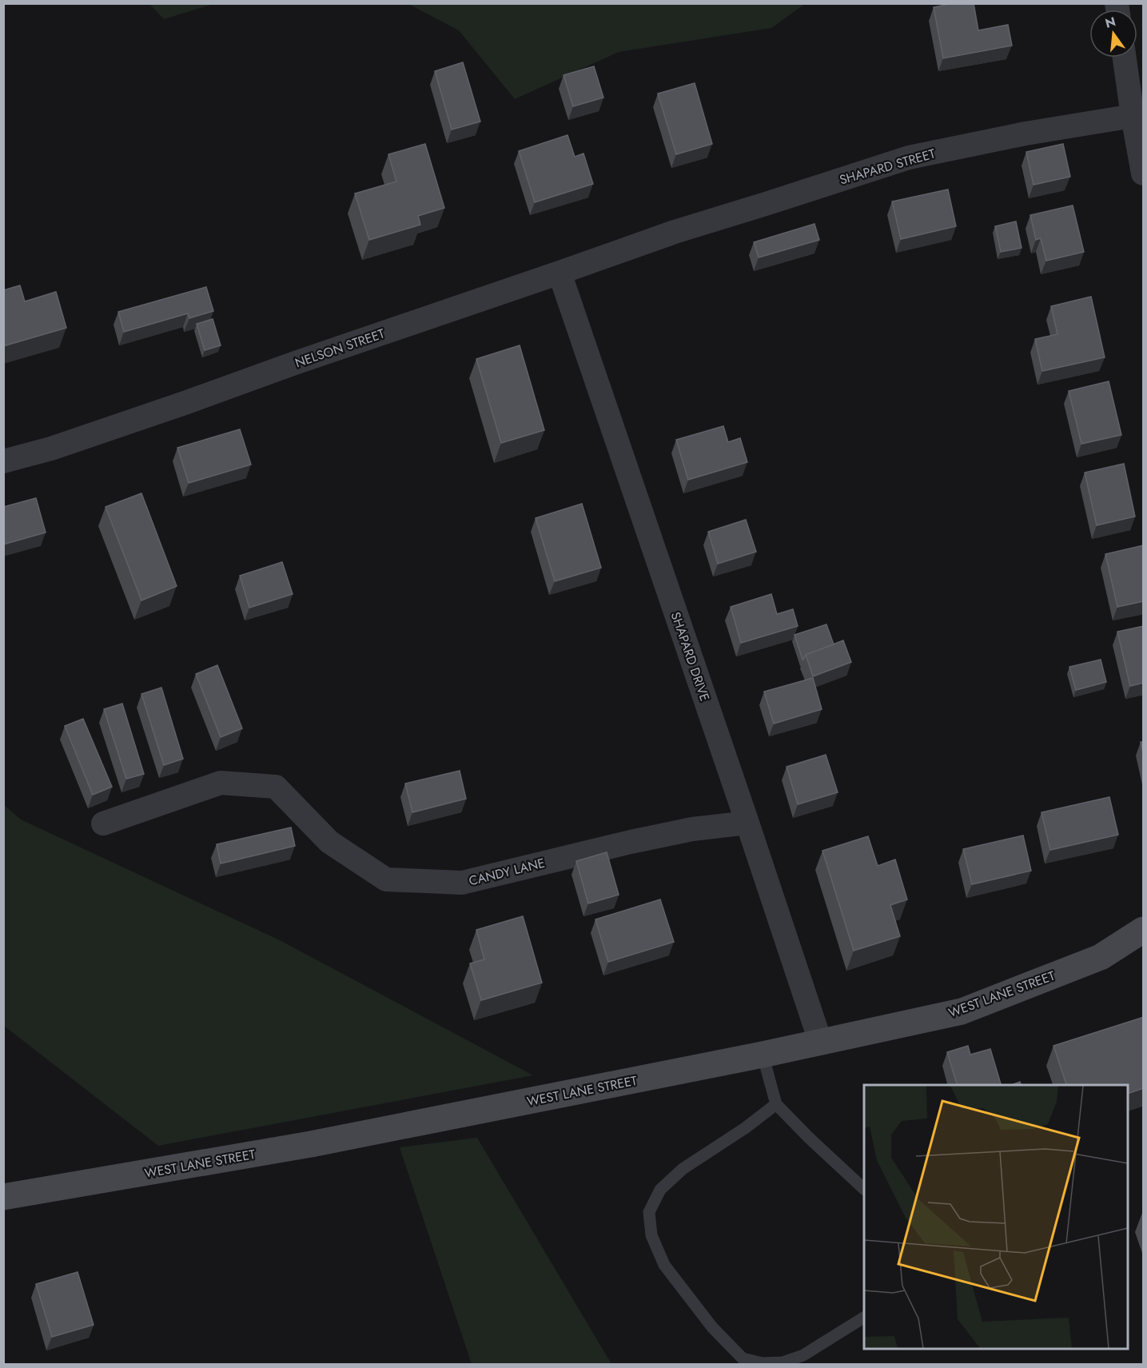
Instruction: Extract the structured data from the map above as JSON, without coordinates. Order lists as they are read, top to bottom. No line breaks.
{"streets":{"street":["SHAPARD STREET","NELSON STREET","SHAPARD DRIVE","CANDY LANE","WEST LANE STREET"]},"crossings":[["SHAPARD STREET","NELSON STREET"],["NELSON STREET","SHAPARD DRIVE"],["SHAPARD DRIVE","CANDY LANE"],["SHAPARD DRIVE","WEST LANE STREET"]],"north":"top"}
